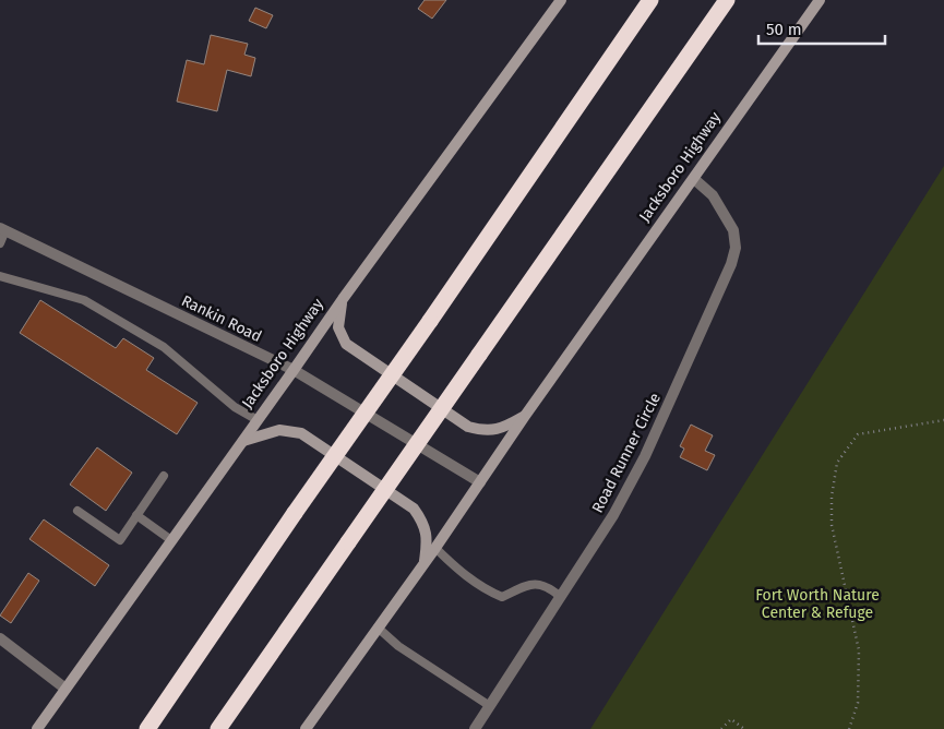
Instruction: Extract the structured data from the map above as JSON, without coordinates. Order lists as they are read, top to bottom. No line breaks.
{"streets":{"main road":["Jacksboro Highway"],"street":["Rankin Road","Road Runner Circle"]},"crossings":[["Jacksboro Highway","Rankin Road"],["Jacksboro Highway","Road Runner Circle"]],"parks":["Fort Worth Nature Center & Refuge"],"scale_bar":"50 m"}
